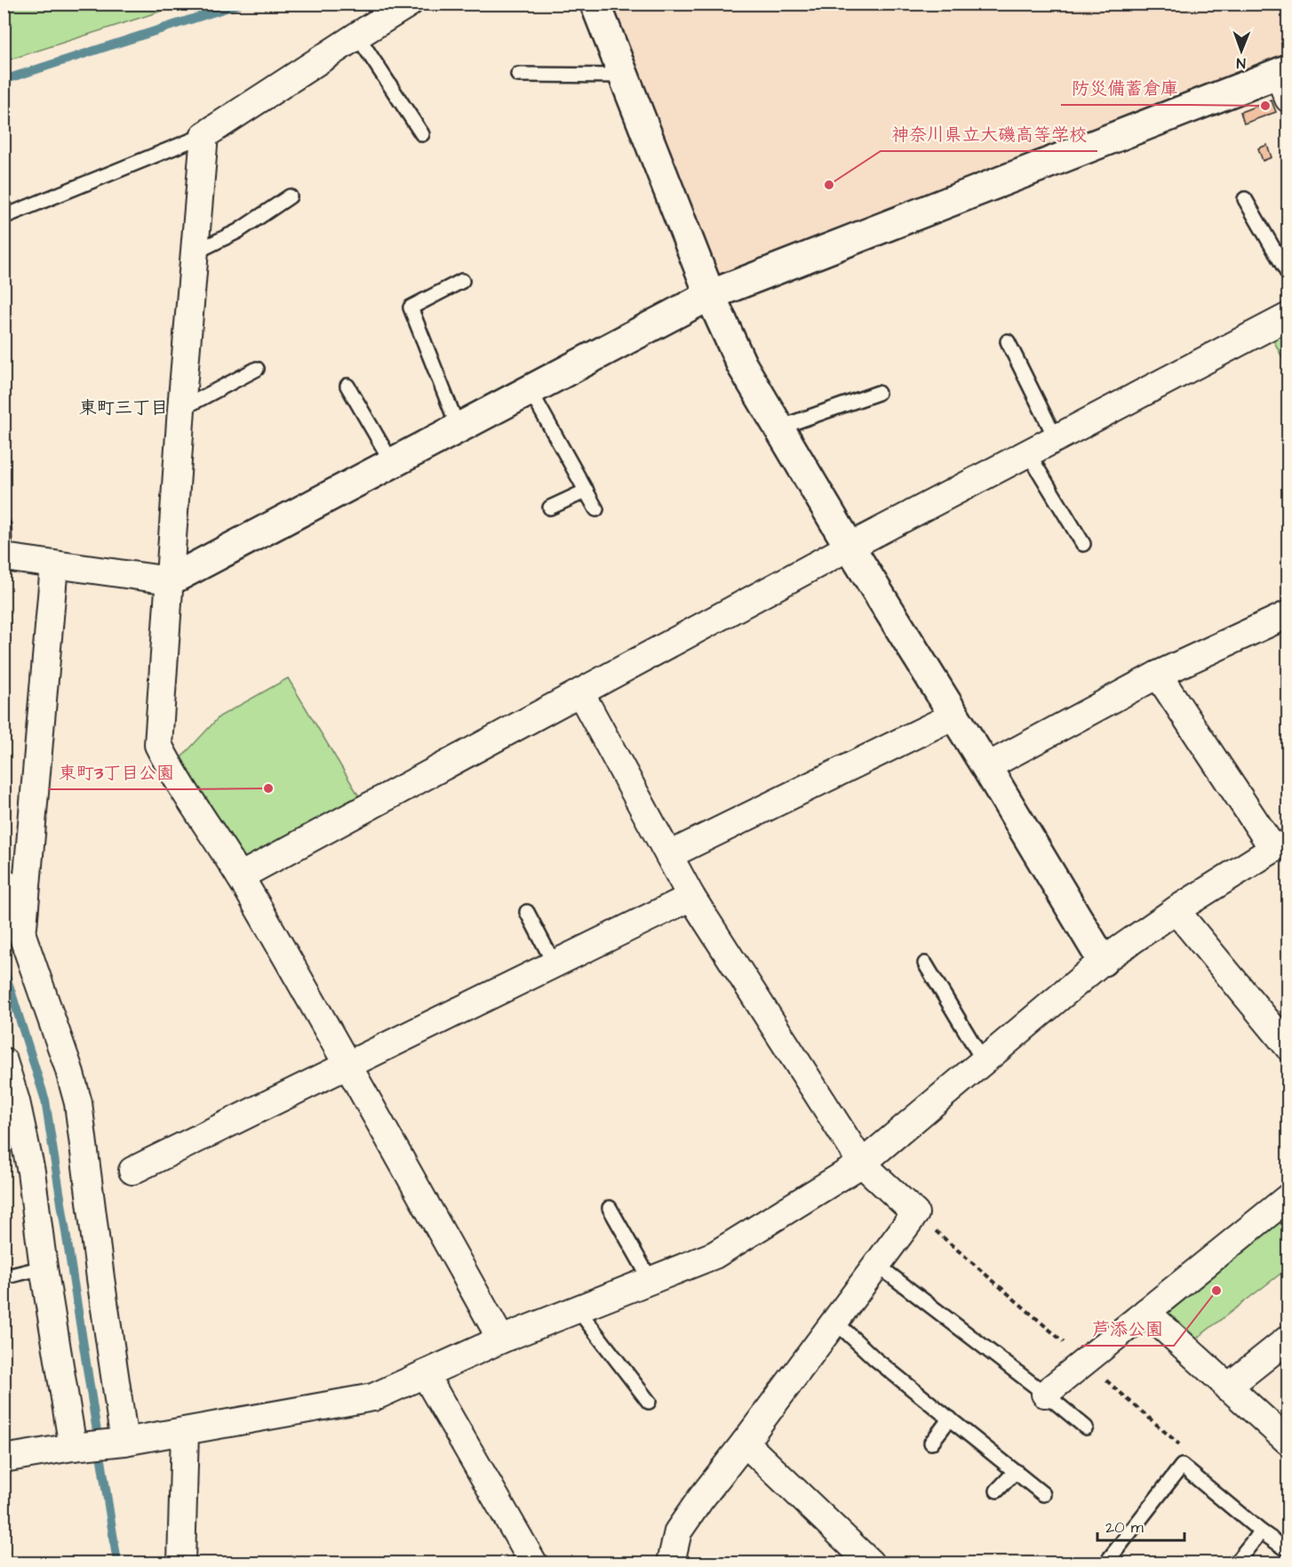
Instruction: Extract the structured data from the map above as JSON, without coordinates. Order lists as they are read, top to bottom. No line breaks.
{"districts":["東町三丁目"],"places":["防災備蓄倉庫","神奈川県立大磯高等学校","東町3丁目公園","芦添公園"],"scale_bar":"20 m","north":"bottom"}
